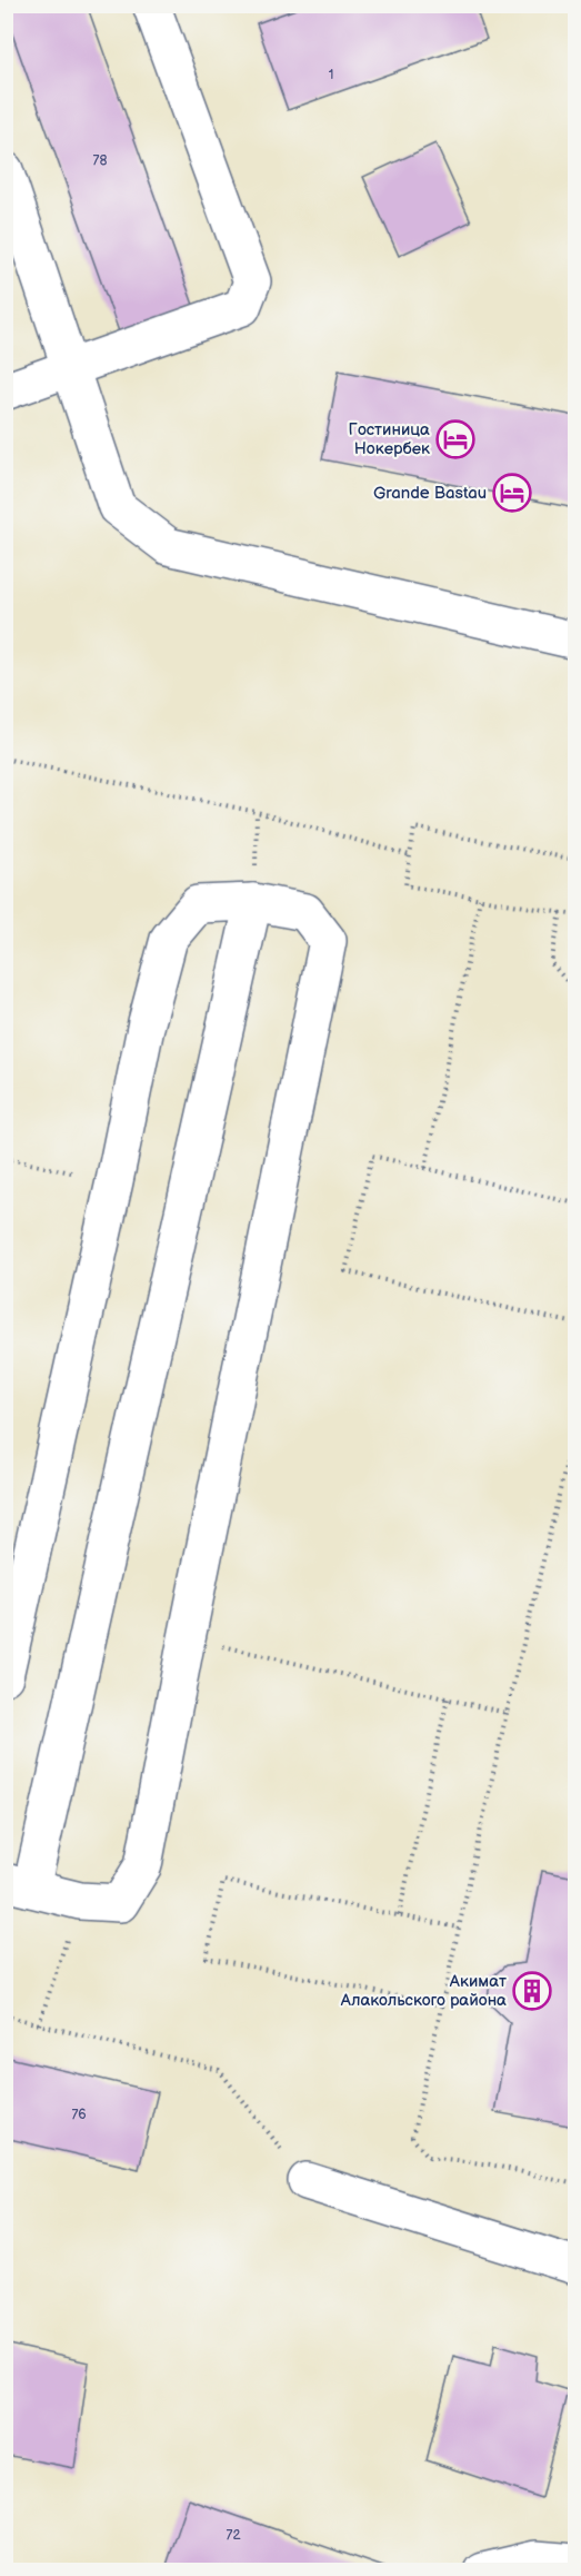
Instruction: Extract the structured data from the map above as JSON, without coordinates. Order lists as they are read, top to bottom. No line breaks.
{"places":{"hotel":["Гостиница Нокербек","Grande Bastau"],"building":["Акимат Алакольского района"]},"house_numbers":["1","78","76","72"]}
